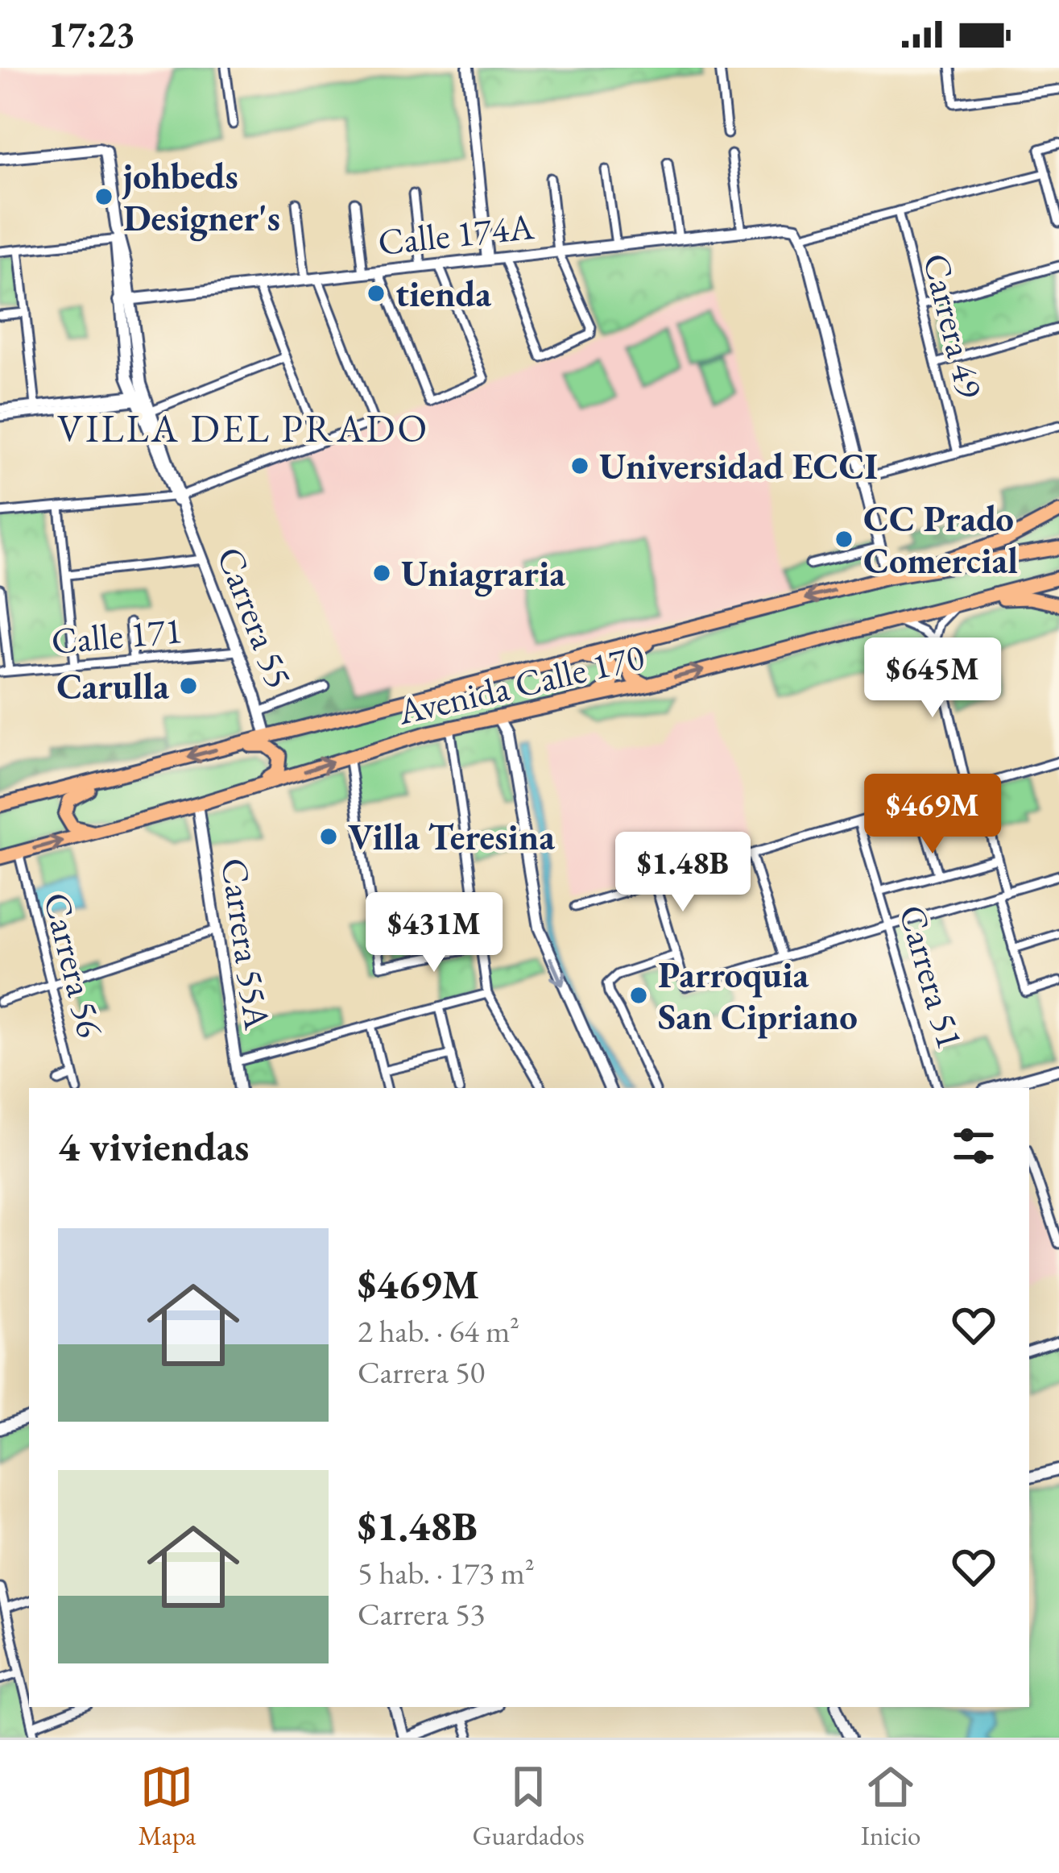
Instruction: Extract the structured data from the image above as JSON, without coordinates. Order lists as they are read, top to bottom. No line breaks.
{"streets":{"main road":["Avenida Calle 170"],"street":["Calle 174A","Carrera 49","Carrera 55","Calle 171","Carrera 55A","Carrera 56","Carrera 51"]},"crossings":[["Calle 174A","Carrera 49"],["Calle 174A","Carrera 55"],["Carrera 55","Calle 171"],["Carrera 55","Avenida Calle 170"],["Avenida Calle 170","Carrera 55A"],["Avenida Calle 170","Carrera 56"]],"districts":["VILLA DEL PRADO"],"places":["johbeds Designer's","tienda","Universidad ECCI","CC Prado Comercial","Uniagraria","Carulla","Villa Teresina","Parroquia San Cipriano"],"page":{"status":"17:23","price":["$645M","$469M","$1.48B","$431M"],"heading":"4 viviendas","list":[{"name":"$469M","note":"2 hab. · 64 m² · Carrera 50"},{"name":"$1.48B","note":"5 hab. · 173 m² · Carrera 53"}],"tabs":["Mapa","Guardados","Inicio"]}}
